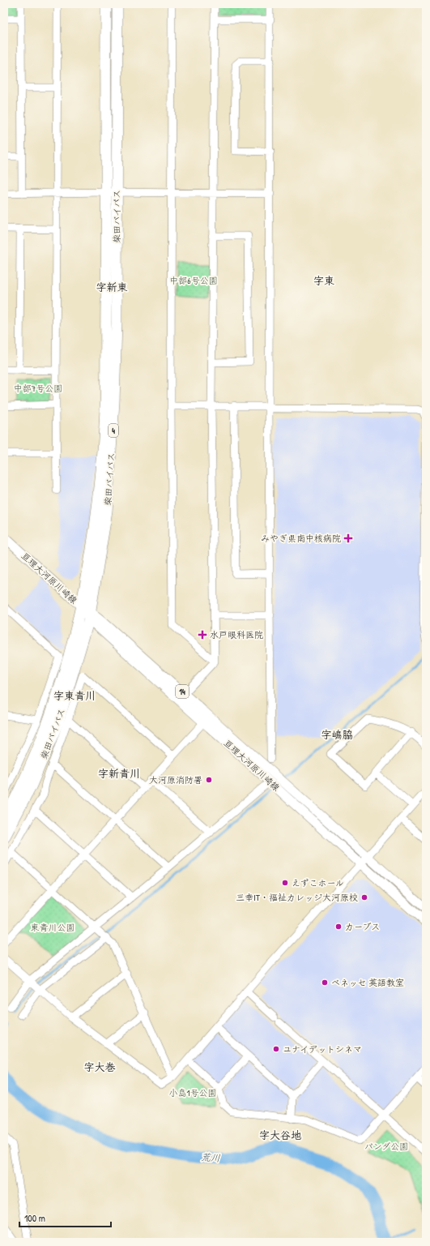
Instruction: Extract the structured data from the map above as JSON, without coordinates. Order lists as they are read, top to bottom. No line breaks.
{"streets":{"highway":["柴田バイパス","4"],"main road":["亘理大河原川崎線","14"]},"crossings":[["柴田バイパス","亘理大河原川崎線"]],"districts":["字東","字新東","字東青川","字嶋脇","字新青川","字大巻","字大谷地"],"water":["荒川"],"parks":["中部6号公園","中部7号公園","東青川公園","小島1号公園","パンダ公園"],"places":{"health":["みやぎ県南中核病院","水戸眼科医院"],"other":["大河原消防署","えずこホール","三幸IT・福祉カレッジ大河原校","カーブス","ベネッセ 英語教室","ユナイデットシネマ"]},"scale_bar":"100 m"}
